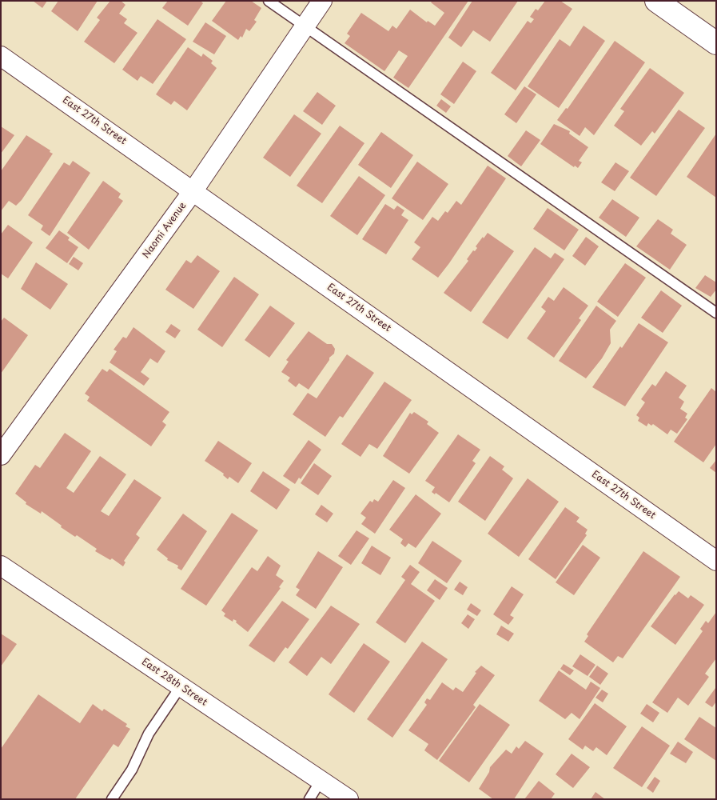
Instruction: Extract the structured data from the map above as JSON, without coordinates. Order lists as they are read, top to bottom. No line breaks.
{"streets":{"street":["East 27th Street","Naomi Avenue","East 28th Street"]},"crossings":[["East 27th Street","Naomi Avenue"]]}
